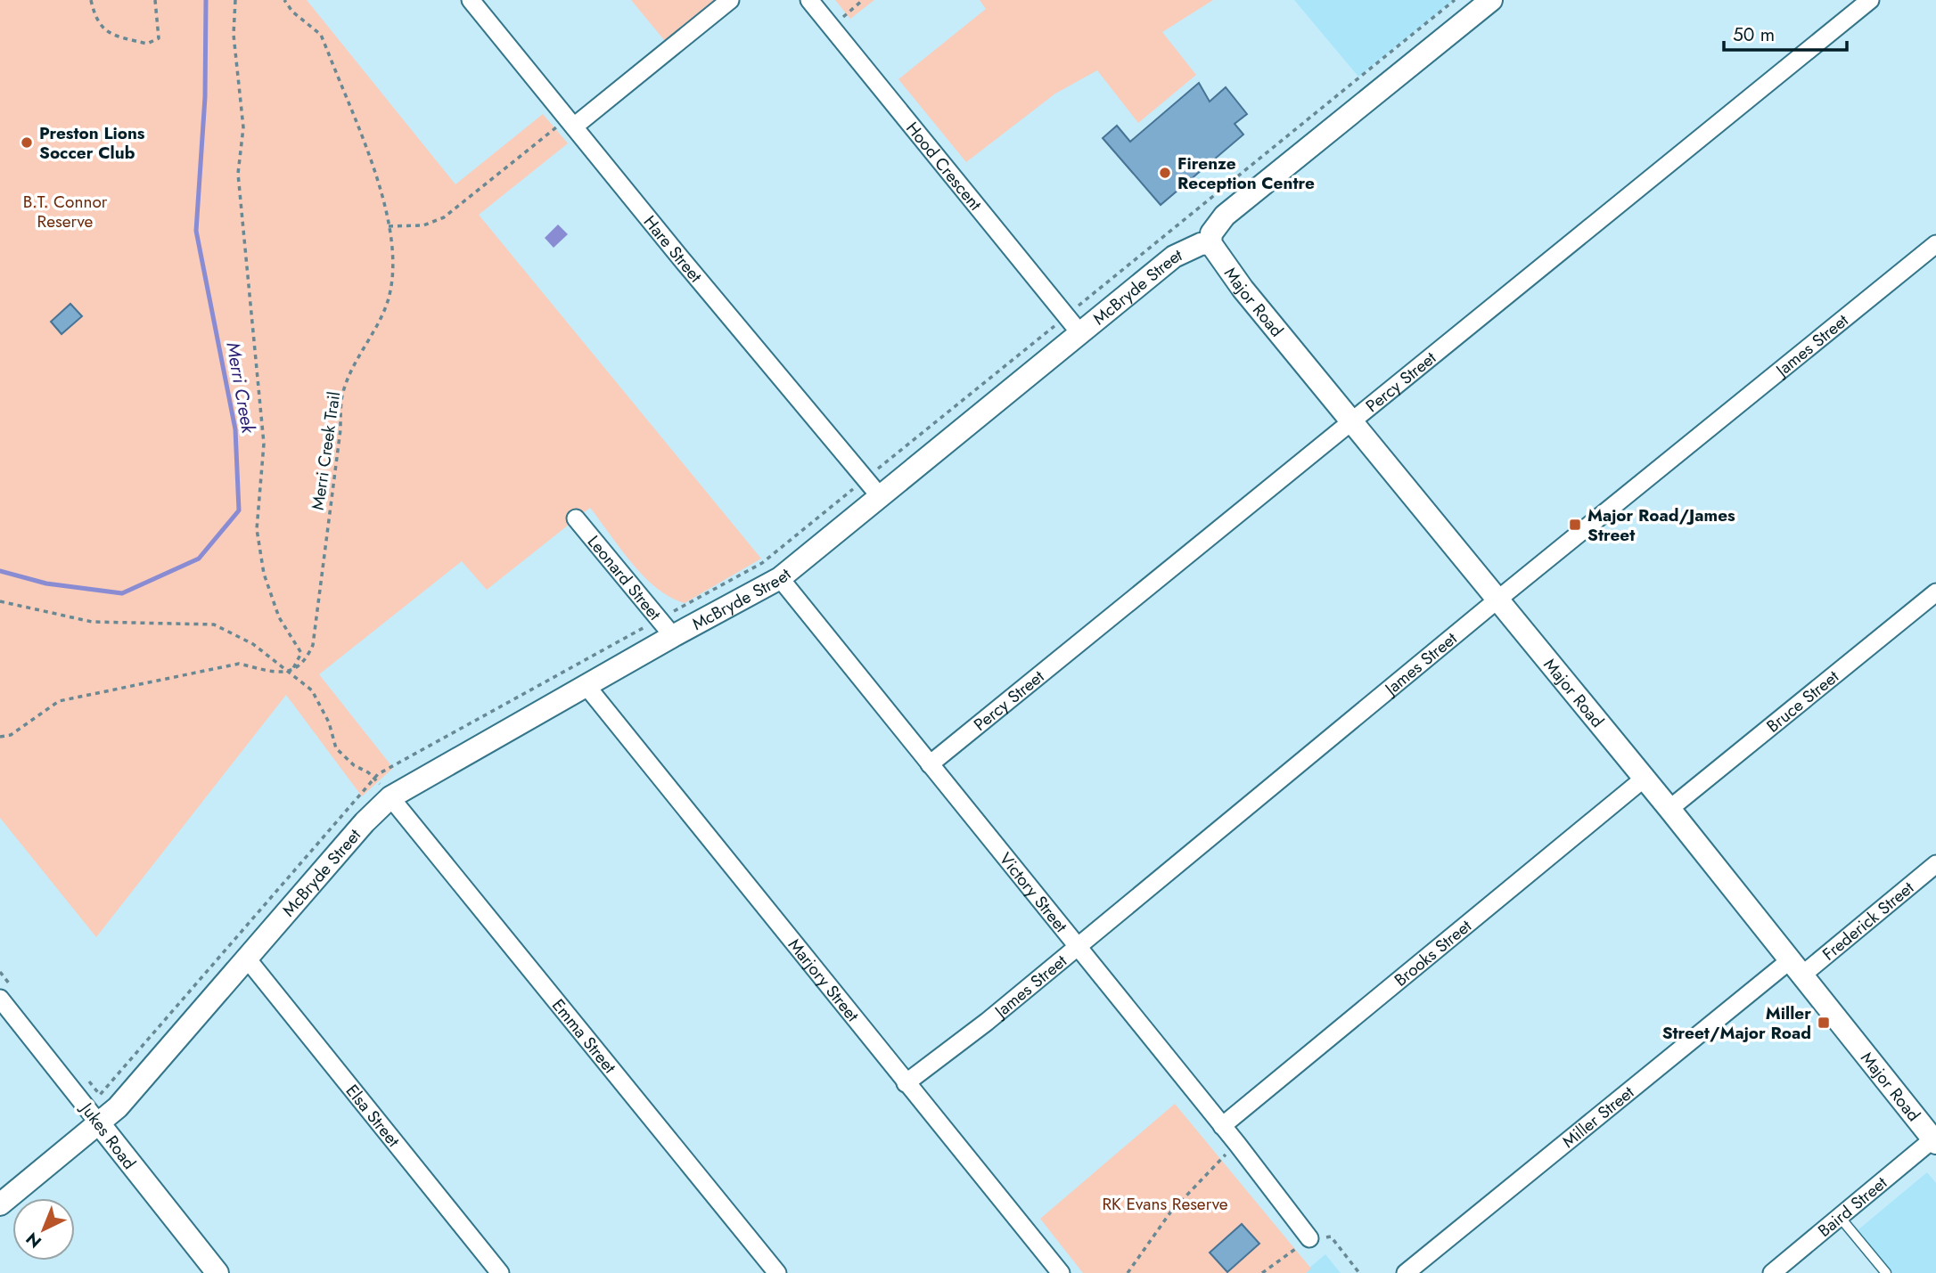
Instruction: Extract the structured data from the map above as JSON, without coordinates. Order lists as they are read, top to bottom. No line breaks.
{"streets":{"street":["Hood Crescent","Hare Street","McBryde Street","Major Road","James Street","Percy Street","Leonard Street","Bruce Street","Victory Street","Frederick Street","Brooks Street","Marjory Street","Emma Street","Elsa Street","Miller Street","Jukes Road","Baird Street"],"path":["Merri Creek Trail"]},"crossings":[["Hood Crescent","McBryde Street"],["Hare Street","McBryde Street"],["McBryde Street","Major Road"],["McBryde Street","Leonard Street"],["McBryde Street","Victory Street"],["McBryde Street","Marjory Street"],["McBryde Street","Emma Street"],["McBryde Street","Elsa Street"],["McBryde Street","Jukes Road"],["Major Road","James Street"],["Major Road","Percy Street"],["Major Road","Bruce Street"],["Major Road","Frederick Street"],["Major Road","Brooks Street"],["Major Road","Miller Street"],["Major Road","Baird Street"],["James Street","Victory Street"],["James Street","Marjory Street"],["Percy Street","Victory Street"],["Victory Street","Brooks Street"],["Frederick Street","Miller Street"]],"water":["Merri Creek"],"parks":["B.T. Connor Reserve","RK Evans Reserve"],"places":{"other":["Preston Lions Soccer Club","Firenze Reception Centre"],"transit":["Major Road/James Street","Miller Street/Major Road"]},"scale_bar":"50 m","north":"bottom left"}
